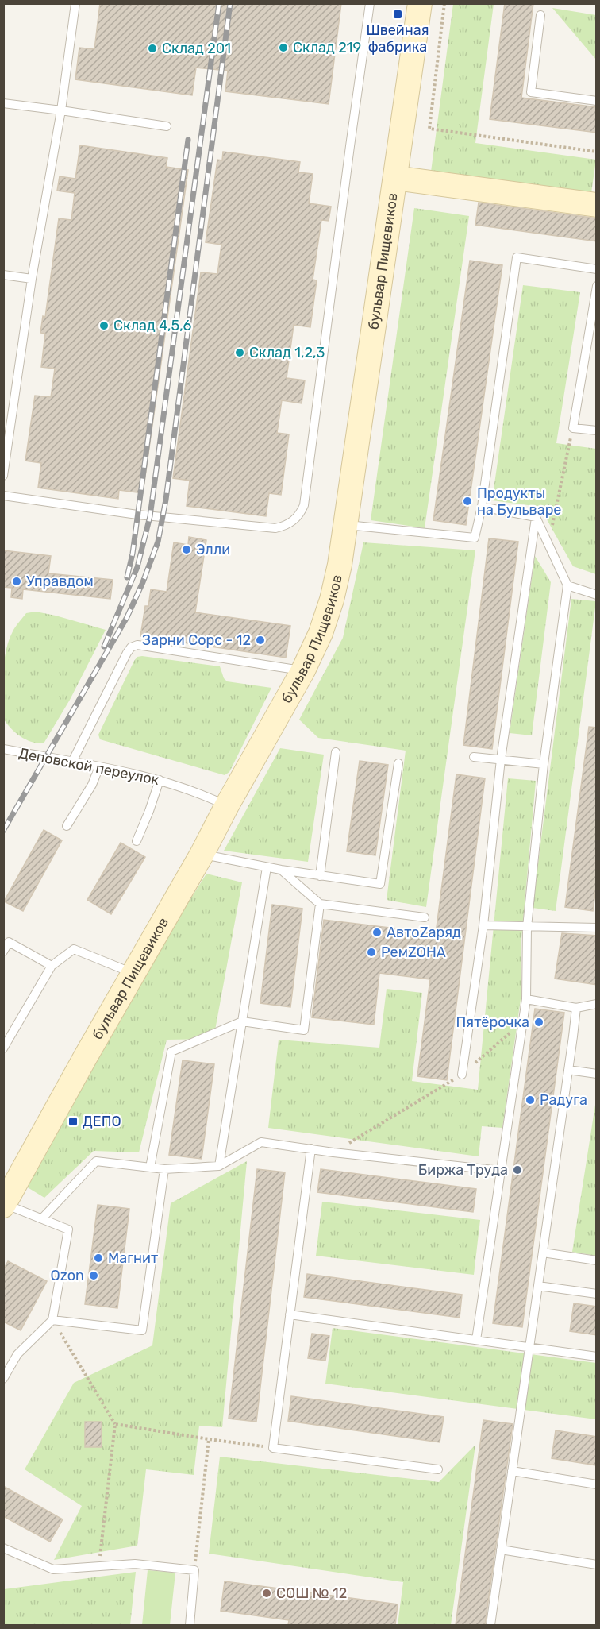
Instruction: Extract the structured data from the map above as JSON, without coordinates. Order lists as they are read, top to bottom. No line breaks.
{"streets":{"main road":["бульвар Пищевиков"],"lane":["Деповской переулок"]},"crossings":[["бульвар Пищевиков","Деповской переулок"]],"places":{"transit":["Швейная фабрика","ДЕПО"],"other":["Склад 219","Склад 201","Склад 4,5,6","Склад 1,2,3","Продукты на Бульваре","Элли","Управдом","Зарни Сорс - 12","АвтоZаряд","РемZОНА","Пятёрочка","Радуга","Биржа Труда","Магнит","Ozon","СОШ № 12"]}}
